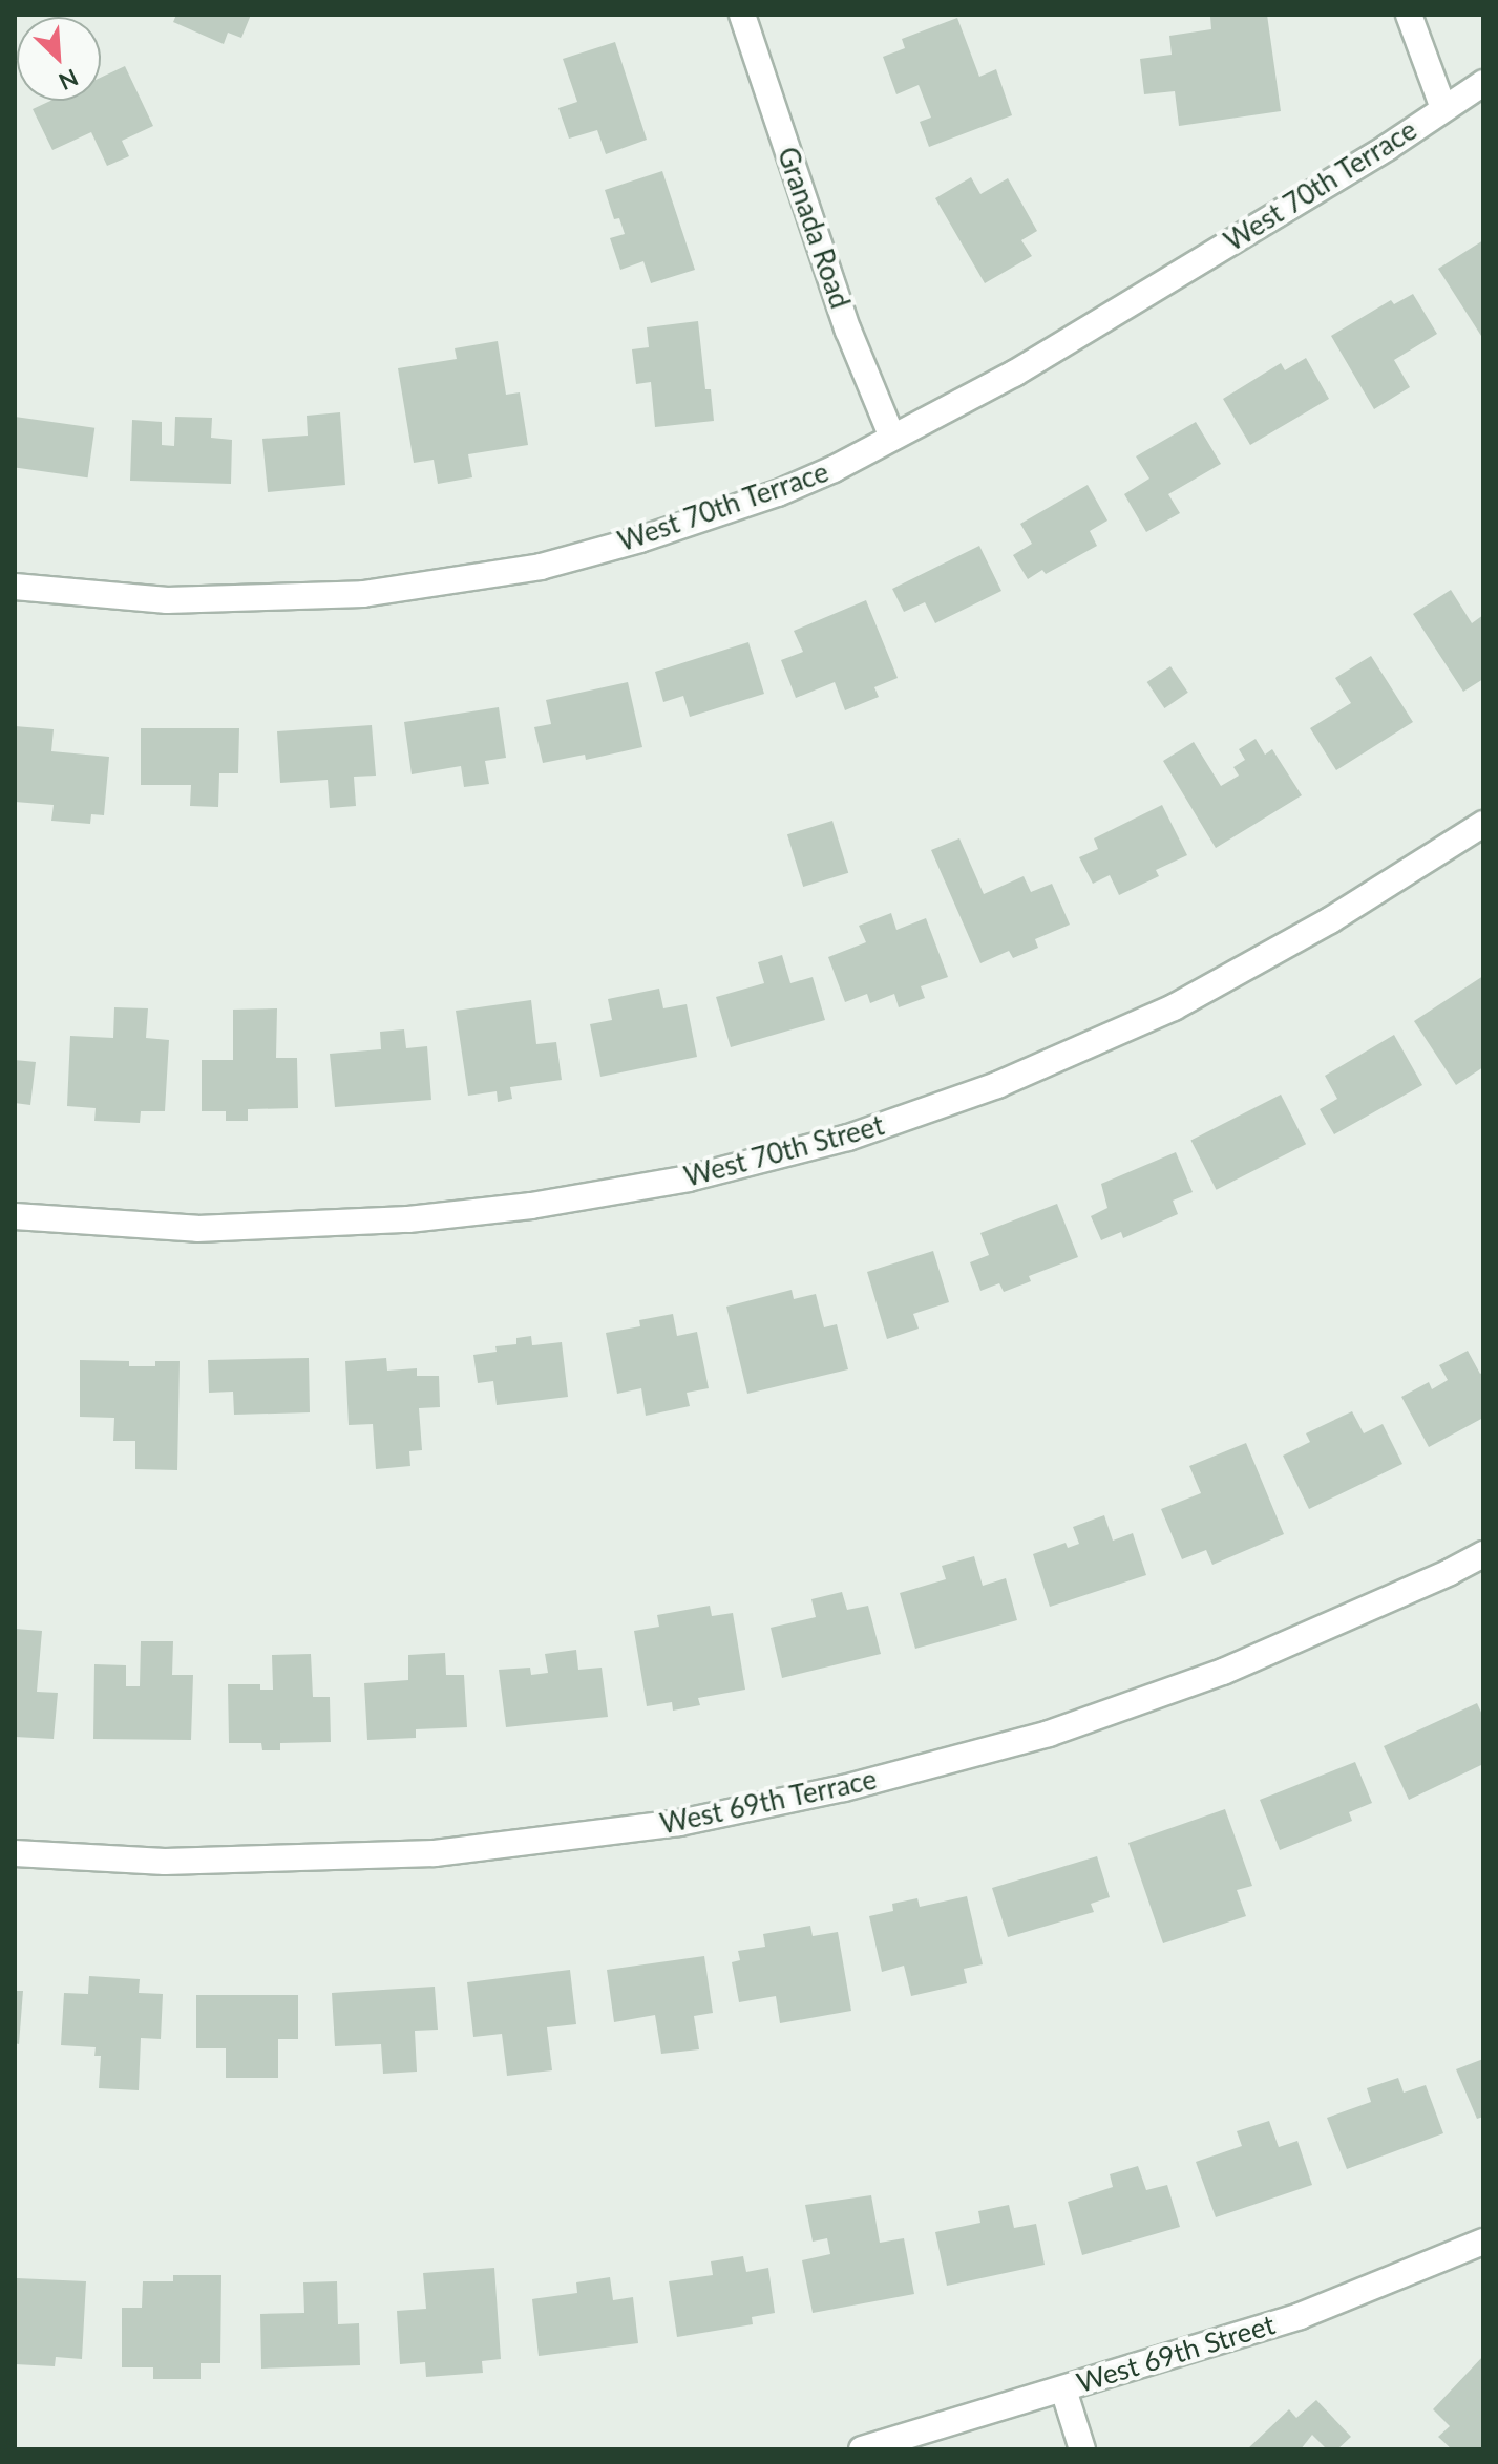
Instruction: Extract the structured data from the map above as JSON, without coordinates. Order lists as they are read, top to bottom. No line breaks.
{"streets":{"street":["West 70th Terrace","Granada Road","West 70th Street","West 69th Terrace","West 69th Street"]},"crossings":[["West 70th Terrace","Granada Road"]],"north":"bottom right"}
